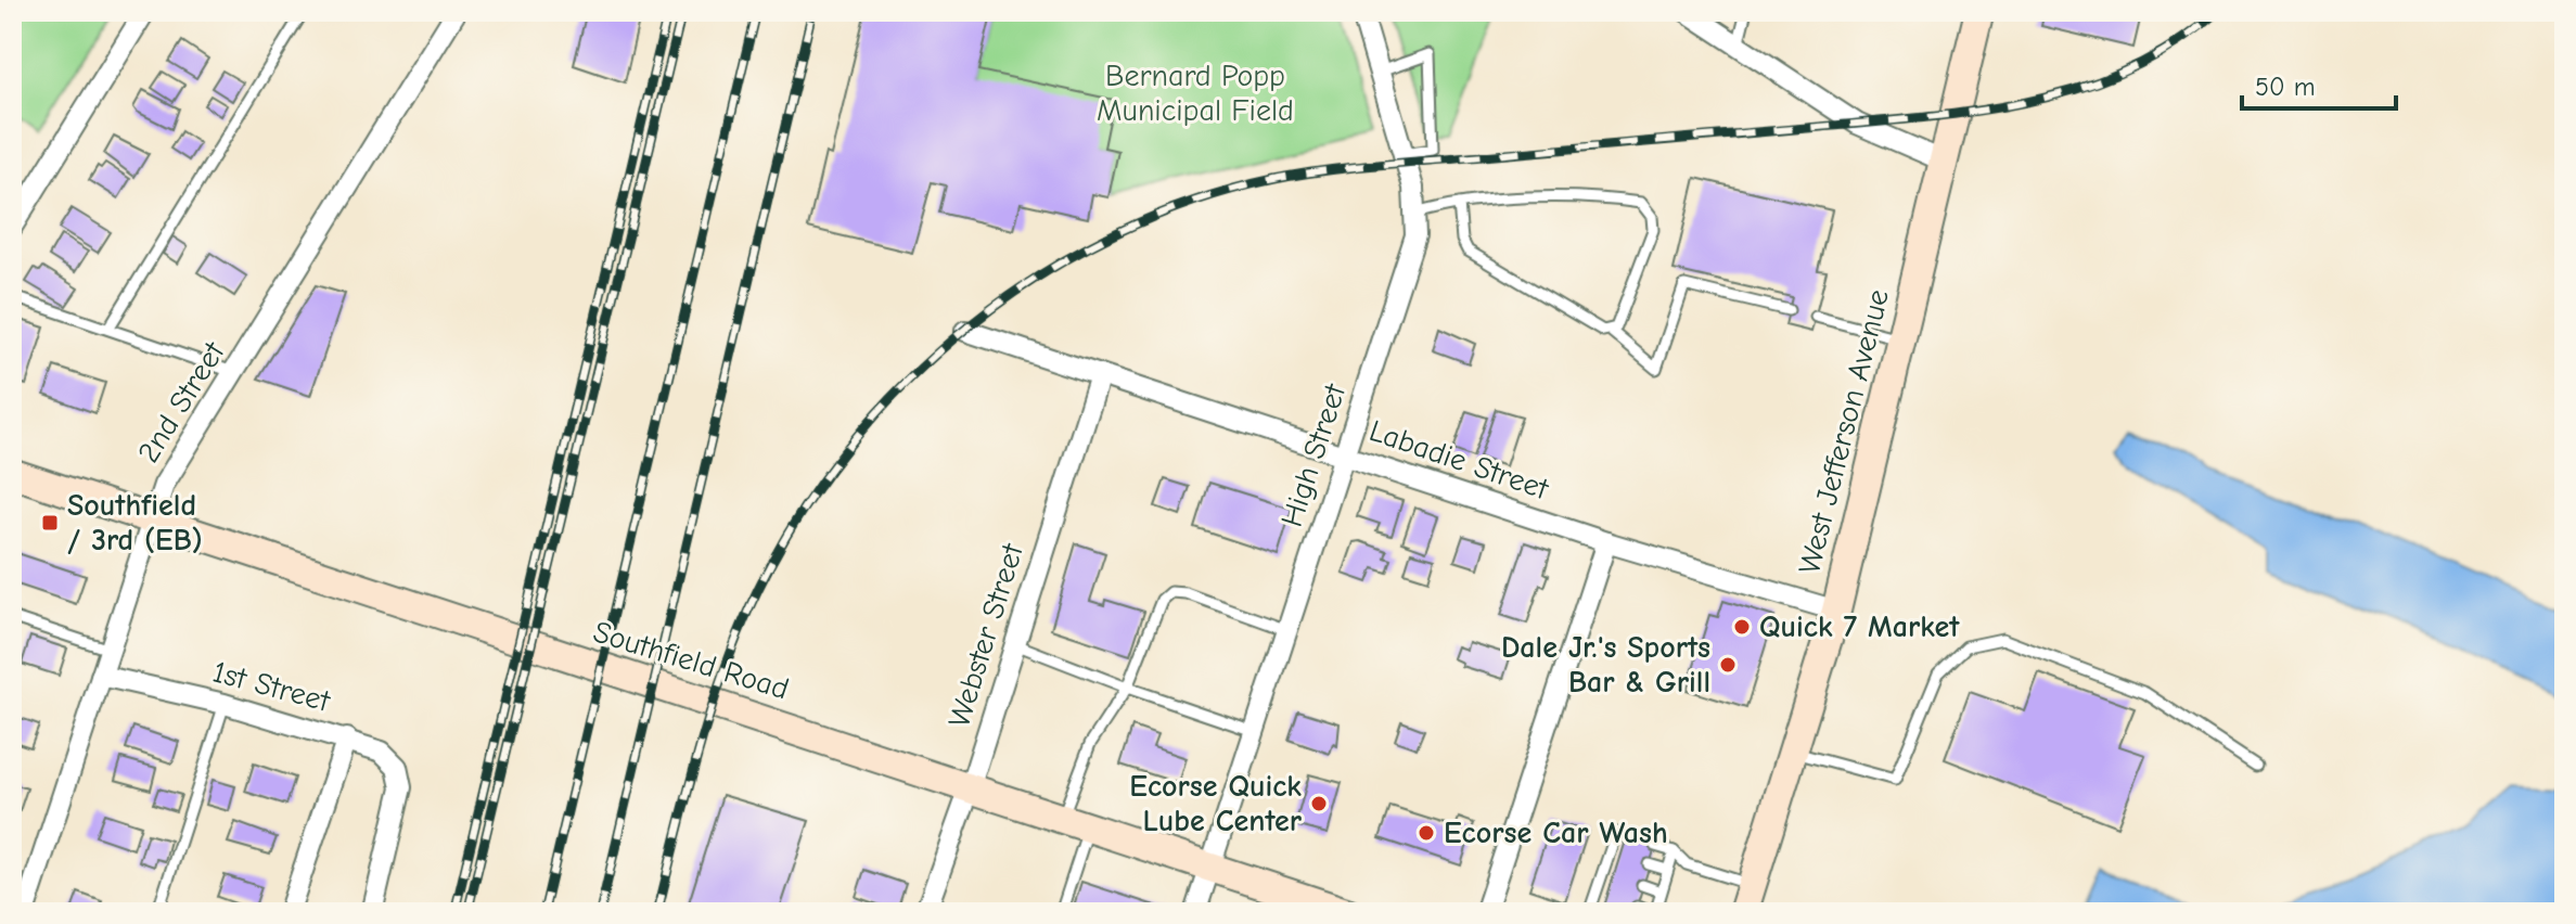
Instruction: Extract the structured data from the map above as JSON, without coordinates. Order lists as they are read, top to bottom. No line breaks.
{"streets":{"main road":["West Jefferson Avenue","Southfield Road"],"street":["2nd Street","High Street","Labadie Street","Webster Street","1st Street"]},"crossings":[["2nd Street","Southfield Road"],["2nd Street","1st Street"],["West Jefferson Avenue","Labadie Street"],["High Street","Labadie Street"],["High Street","Southfield Road"],["Labadie Street","Webster Street"],["Webster Street","Southfield Road"]],"parks":["Bernard Popp Municipal Field"],"places":{"transit":["Southfield / 3rd (EB)"],"other":["Quick 7 Market","Dale Jr.'s Sports Bar & Grill","Ecorse Quick Lube Center","Ecorse Car Wash"]},"scale_bar":"50 m"}
